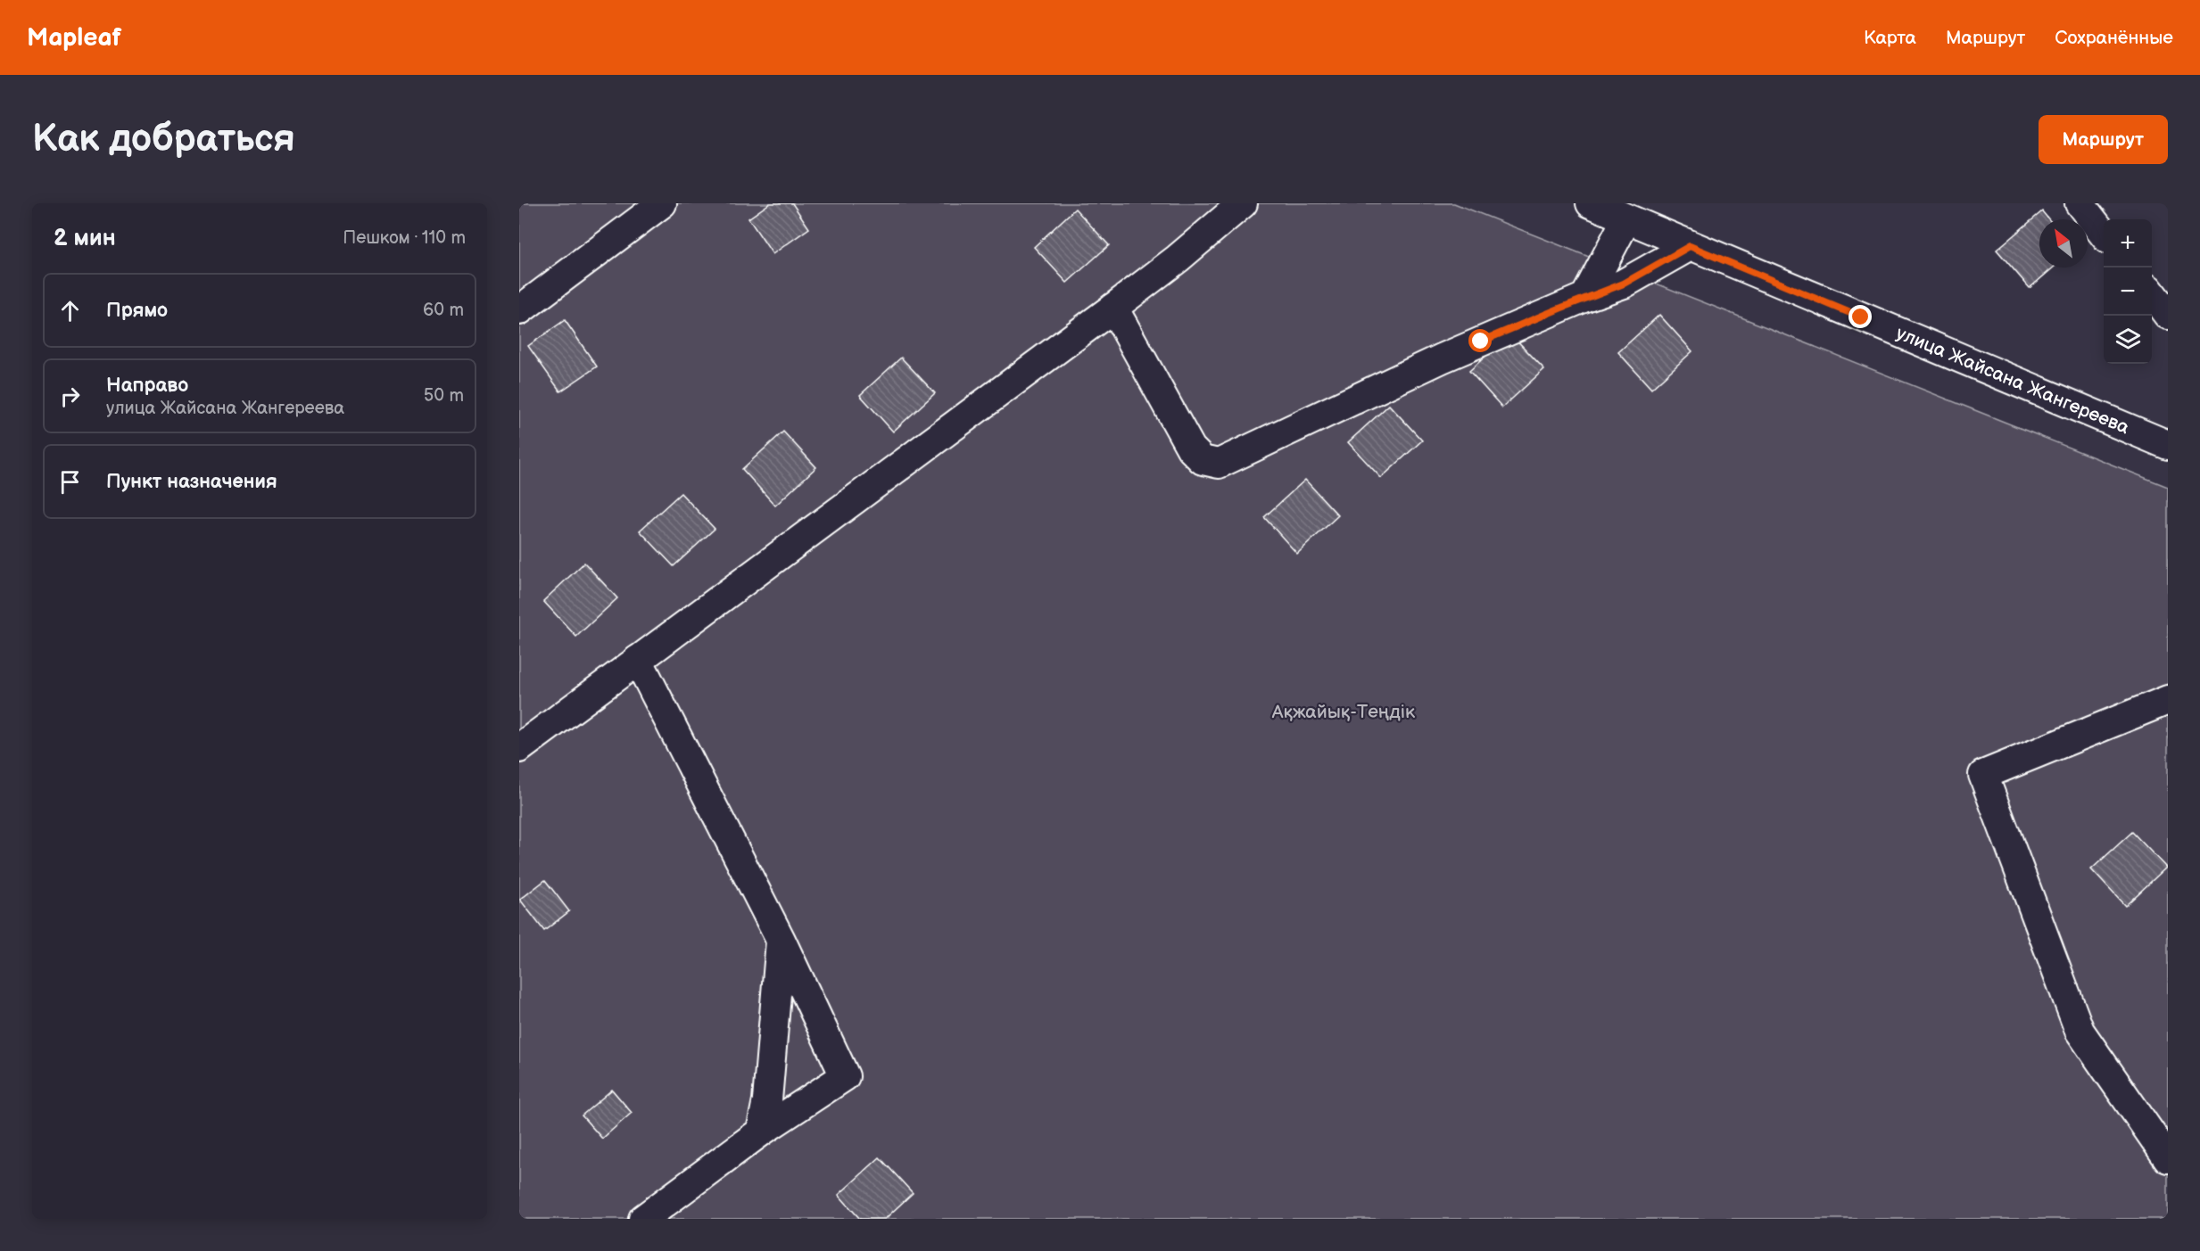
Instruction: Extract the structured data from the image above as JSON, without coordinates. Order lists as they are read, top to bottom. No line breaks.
{"streets":{"street":["улица Жайсана Жангереева"]},"parks":["Ақжайық-Теңдік"],"north":"top left","page":{"header":"Mapleaf","nav":["Карта","Маршрут","Сохранённые"],"buttons":"Маршрут","title":"Как добраться","heading":["2 мин","Пешком · 110 m"],"map_buttons":["+","−"],"list":[["Прямо","60 m"],["Направо","улица Жайсана Жангереева","50 m"],"Пункт назначения"]}}
